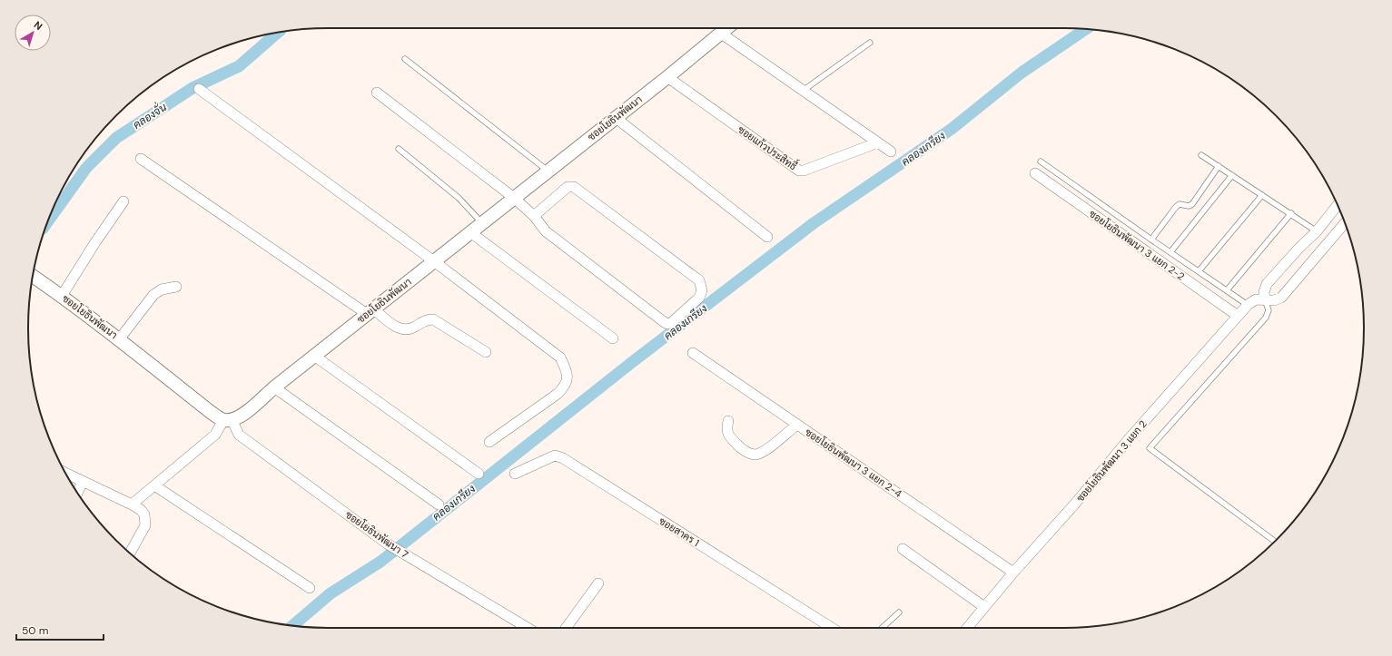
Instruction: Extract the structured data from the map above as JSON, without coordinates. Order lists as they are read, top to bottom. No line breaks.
{"streets":{"street":["ซอยโยธินพัฒนา","ซอยแก้วประสิทธื์","ซอยโยธินพัฒนา 3 แยก 2-2","ซอยโยธินพัฒนา 3 แยก 2","ซอยโยธินพัฒนา 3 แยก 2-4","ซอยสาคร 1","ซอยโยธินพัฒนา 7"]},"crossings":[["ซอยโยธินพัฒนา","ซอยแก้วประสิทธื์"],["ซอยโยธินพัฒนา","ซอยโยธินพัฒนา 7"],["ซอยโยธินพัฒนา 3 แยก 2-2","ซอยโยธินพัฒนา 3 แยก 2"],["ซอยโยธินพัฒนา 3 แยก 2","ซอยโยธินพัฒนา 3 แยก 2-4"]],"water":["คลองจั่น","คลองเกรียง"],"scale_bar":"50 m","north":"top right"}
